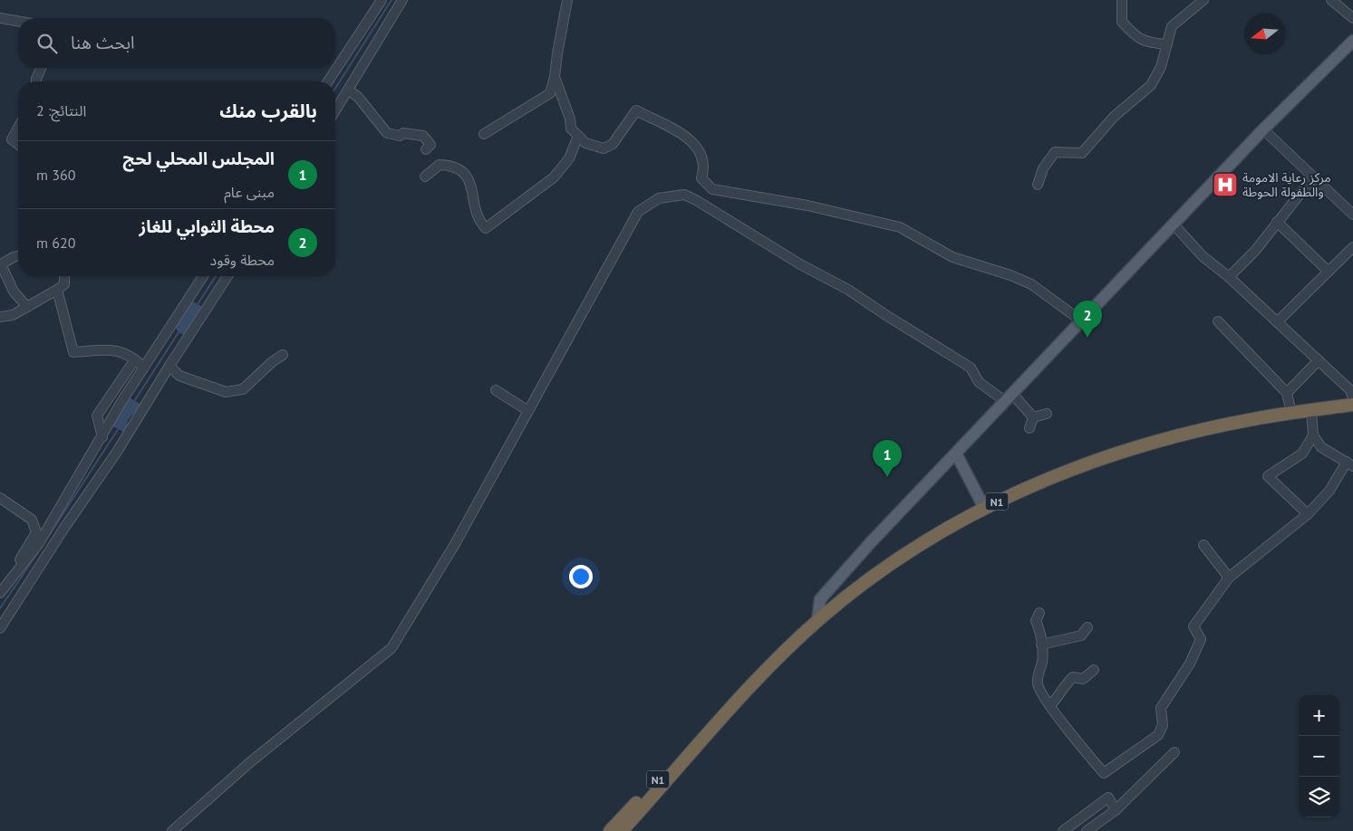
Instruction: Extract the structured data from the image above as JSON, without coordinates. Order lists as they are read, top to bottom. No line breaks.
{"streets":{"highway":["N1"]},"places":{"hospital":["مركز رعاية الامومة والطفولة الحوطة"]},"north":"left","page":{"search":"ابحث هنا","heading":["بالقرب منك","النتائج: 2"],"list":[{"mark":"1","name":"المجلس المحلي لحج","note":"مبنى عام","value":"360 m"},{"mark":"2","name":"محطة الثوابي للغاز","note":"محطة وقود","value":"620 m"}],"pins":["2","1"],"map_buttons":["+","−"]}}
